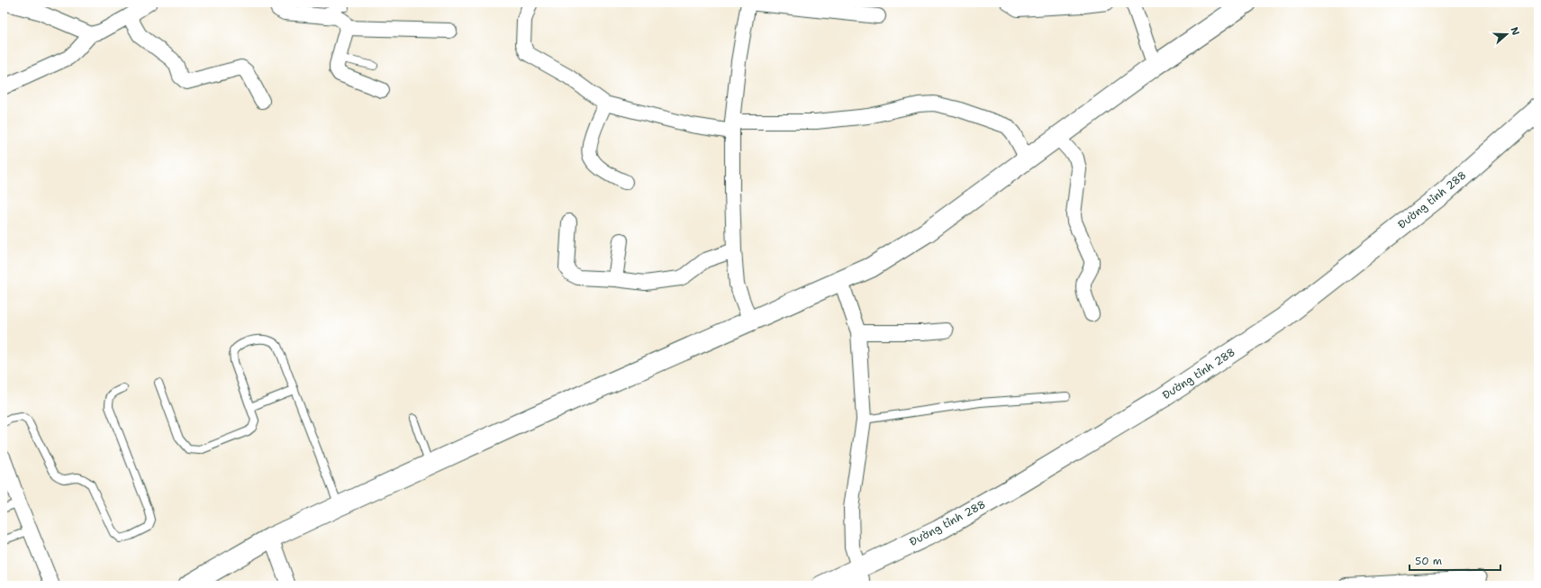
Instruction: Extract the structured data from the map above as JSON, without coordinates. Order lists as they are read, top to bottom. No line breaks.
{"streets":{"street":["Đường tỉnh 288"]},"scale_bar":"50 m","north":"right"}
